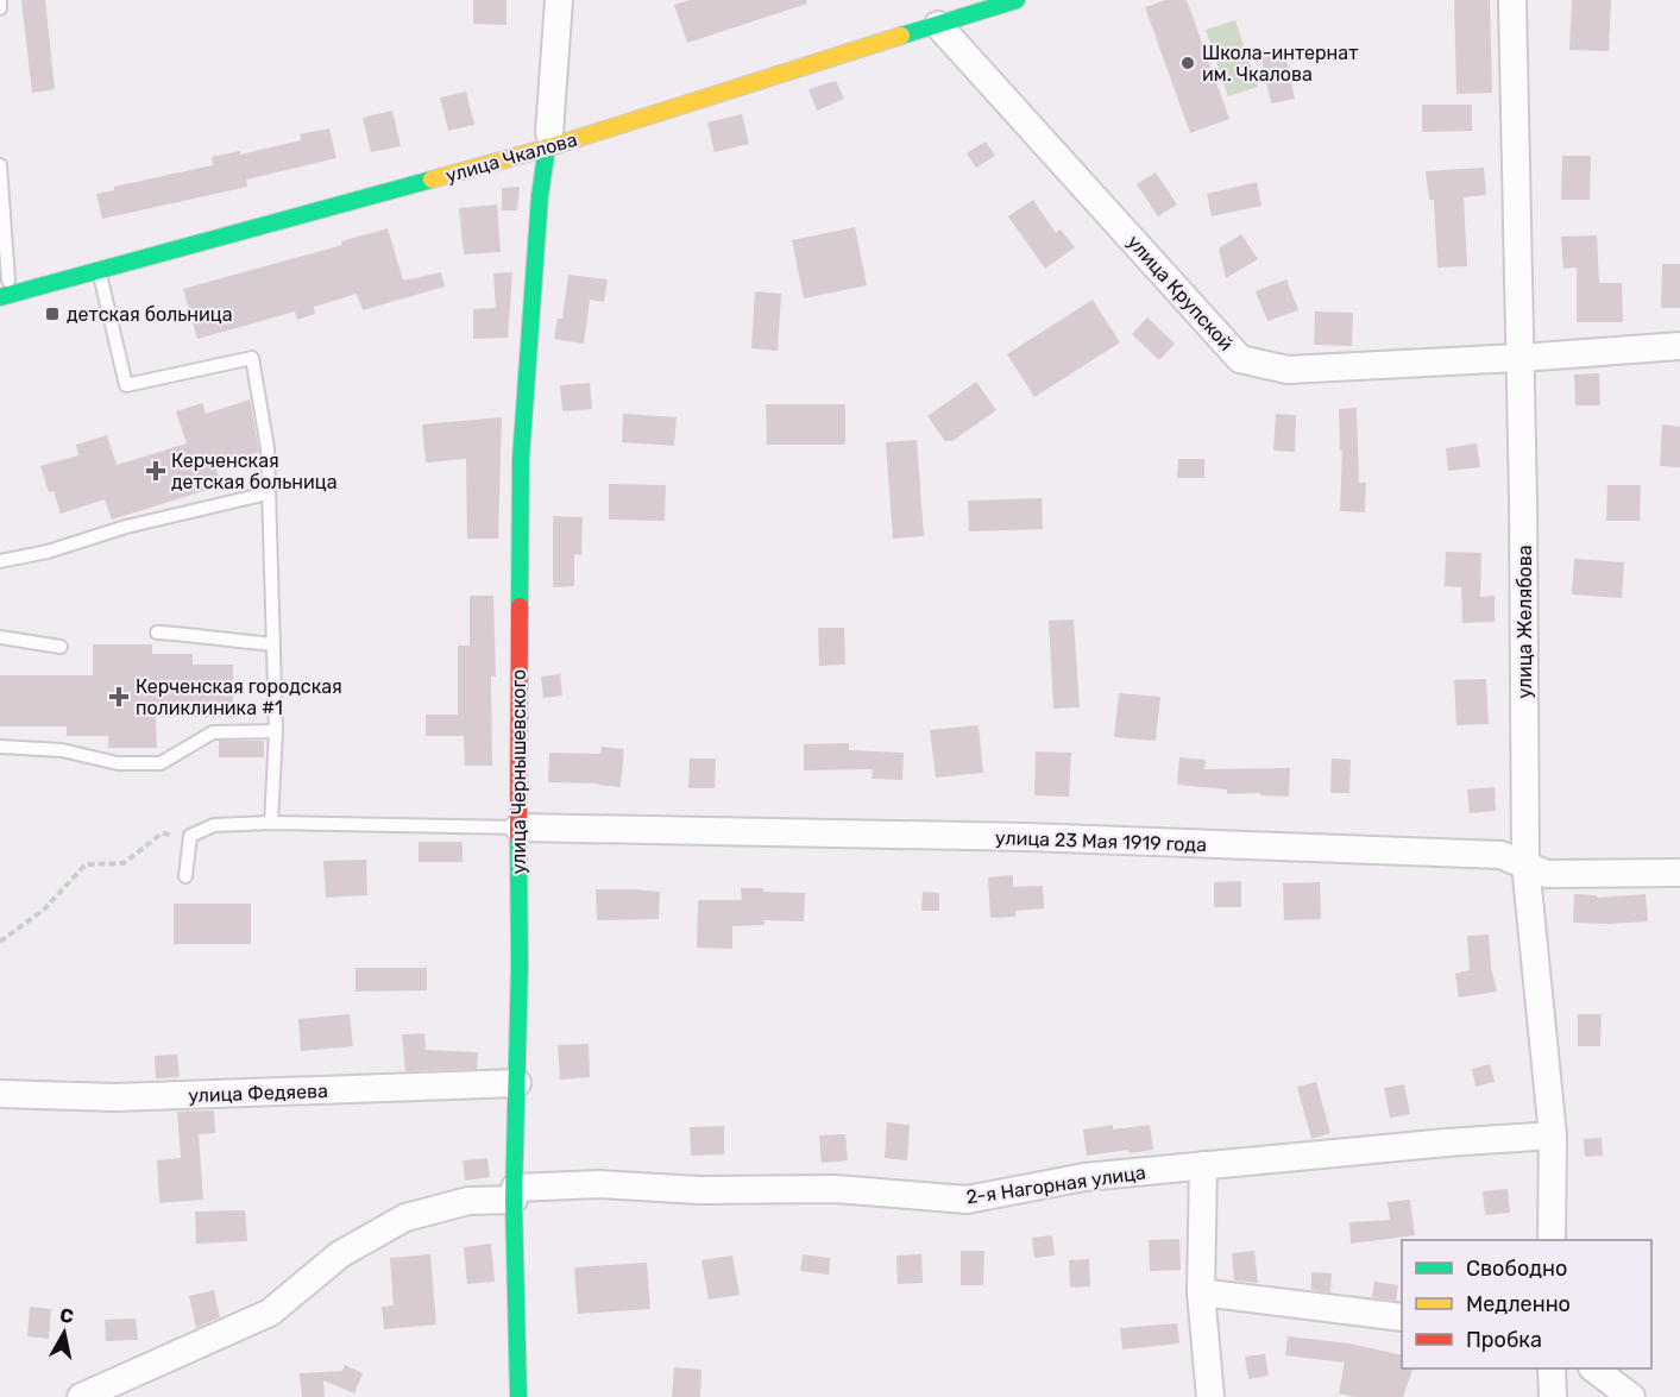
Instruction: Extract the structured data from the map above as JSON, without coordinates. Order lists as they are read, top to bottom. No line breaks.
{"streets":{"street":["улица Чкалова","улица Крупской","улица Желябова","улица Чернышевского","улица 23 Мая 1919 года","улица Федяева","2-я Нагорная улица"]},"crossings":[["улица Чкалова","улица Крупской"],["улица Чкалова","улица Чернышевского"],["улица Крупской","улица Желябова"],["улица Желябова","улица 23 Мая 1919 года"],["улица Желябова","2-я Нагорная улица"],["улица Чернышевского","улица 23 Мая 1919 года"],["улица Чернышевского","улица Федяева"],["улица Чернышевского","2-я Нагорная улица"]],"places":{"other":["Школа-интернат им. Чкалова"],"transit":["детская больница"],"health":["Керченская детская больница","Керченская городская поликлиника #1"]},"legend":["Свободно","Медленно","Пробка"],"north":"top"}
